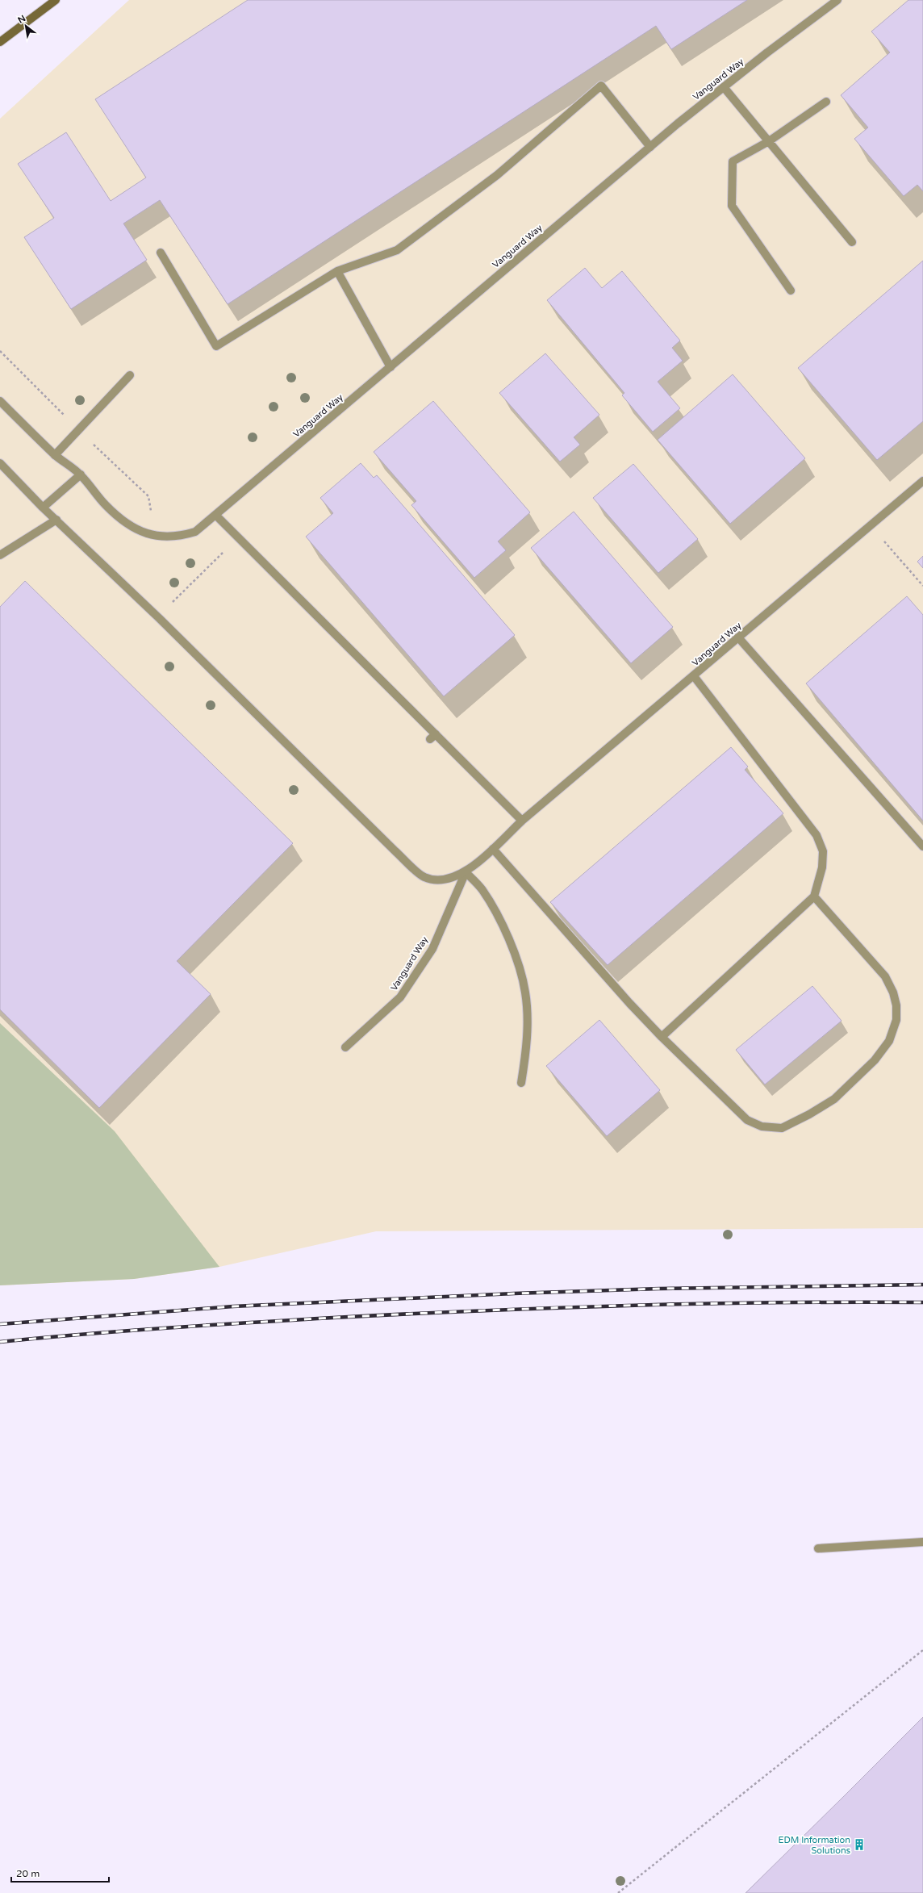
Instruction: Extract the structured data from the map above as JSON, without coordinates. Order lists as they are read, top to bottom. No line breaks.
{"streets":{"street":["Vanguard Way"]},"places":{"building":["EDM Information Solutions"]},"scale_bar":"20 m","north":"top left"}
